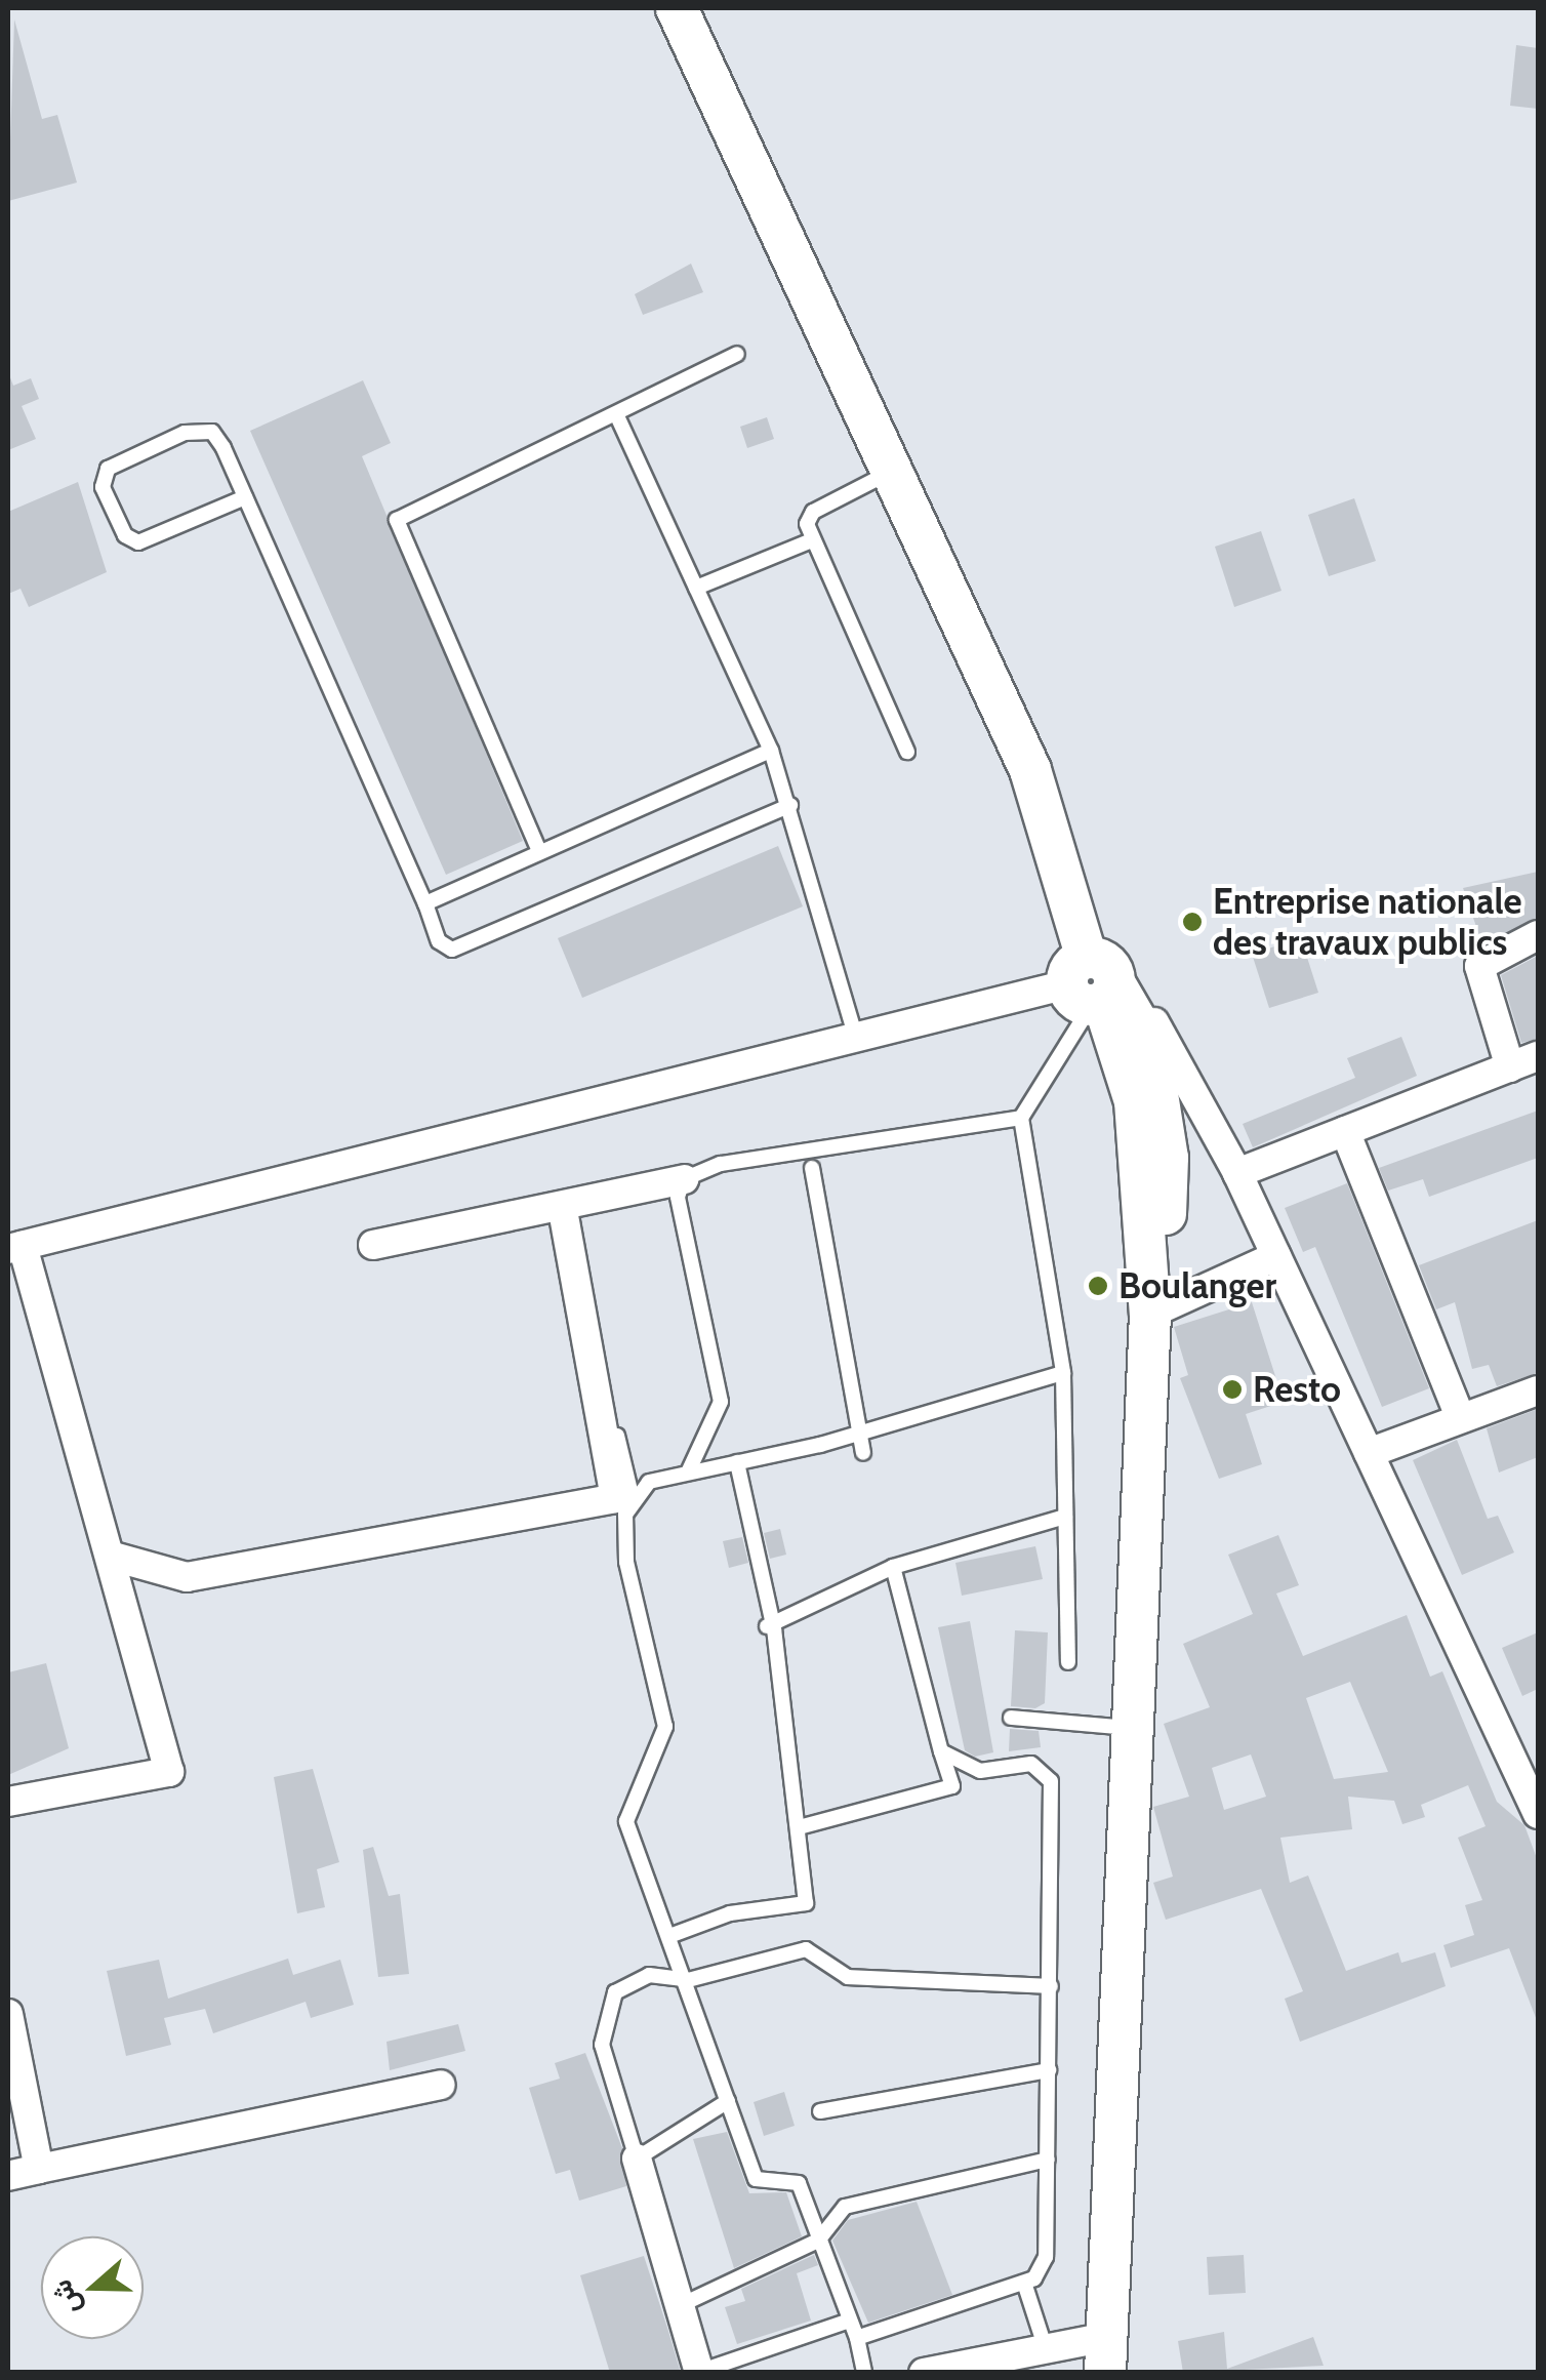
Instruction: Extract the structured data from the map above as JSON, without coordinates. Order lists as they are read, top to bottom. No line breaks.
{"places":["Entreprise nationale des travaux publics","Boulanger","Resto"],"north":"left"}
